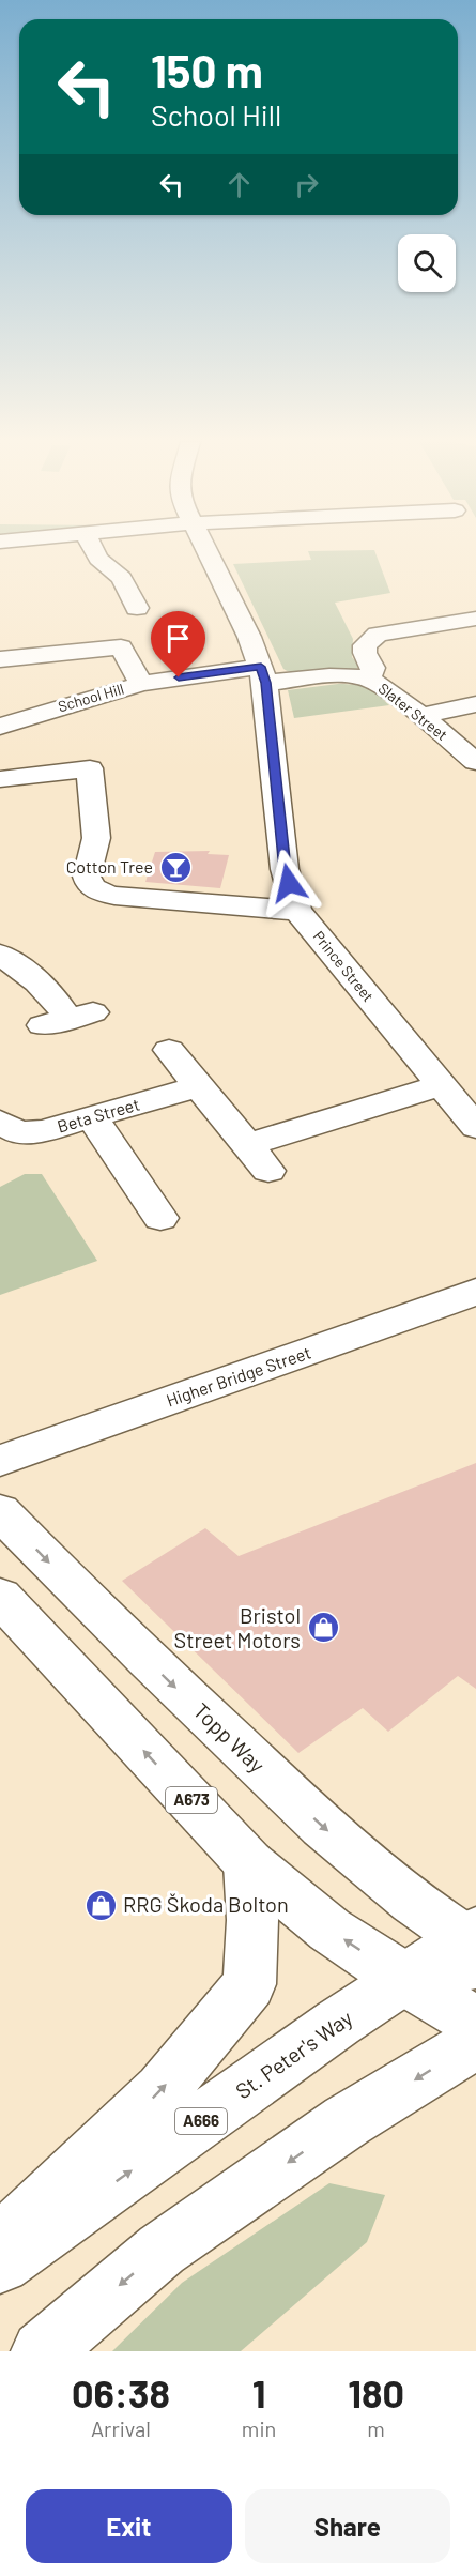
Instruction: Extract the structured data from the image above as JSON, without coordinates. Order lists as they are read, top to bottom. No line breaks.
{"streets":{"main road":["School Hill","Slater Street","Prince Street","Beta Street","Higher Bridge Street","Topp Way","A673","St. Peter's Way","A666"]},"crossings":[["School Hill","Slater Street"],["School Hill","Prince Street"],["Slater Street","Prince Street"],["Topp Way","A666"],["A673","St. Peter's Way"],["A673","A666"],["St. Peter's Way","A666"]],"places":{"bar":["Cotton Tree"],"shop":["Bristol Street Motors","RRG Škoda Bolton"]},"page":{"turn":["150 m","School Hill"],"eta":["06:38","Arrival","1","min","180","m"],"buttons":["Exit","Share"]}}
